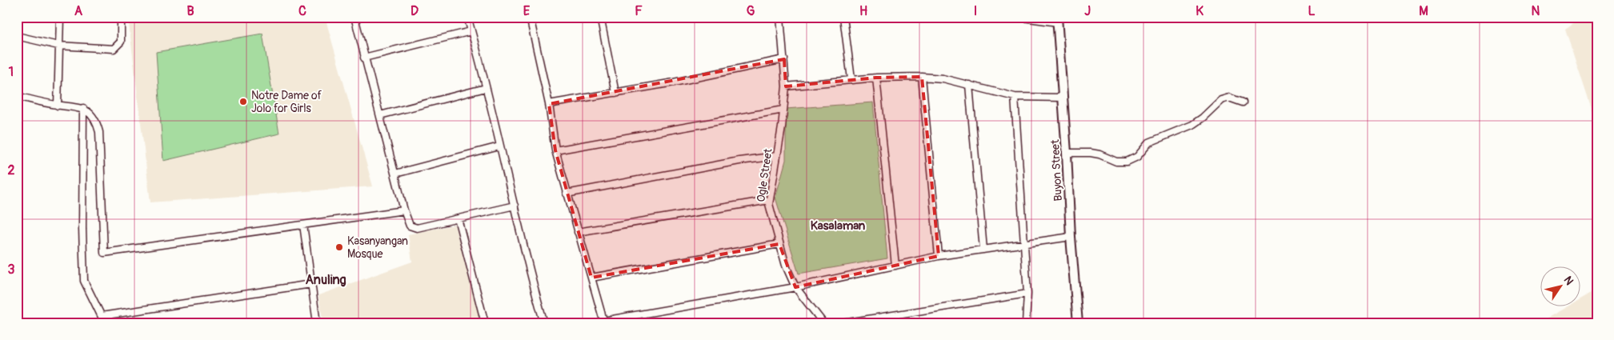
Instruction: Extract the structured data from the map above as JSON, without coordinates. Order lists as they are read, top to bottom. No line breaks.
{"streets":{"main road":["Buyon Street"],"street":["Ogle Street"]},"districts":["Kasalaman","Anuling"],"places":["Notre Dame of Jolo for Girls","Kasanyangan Mosque"],"north":"top right","grid":{"columns":["A","B","C","D","E","F","G","H","I","J","K","L","M","N"],"rows":["1","2","3"]}}
